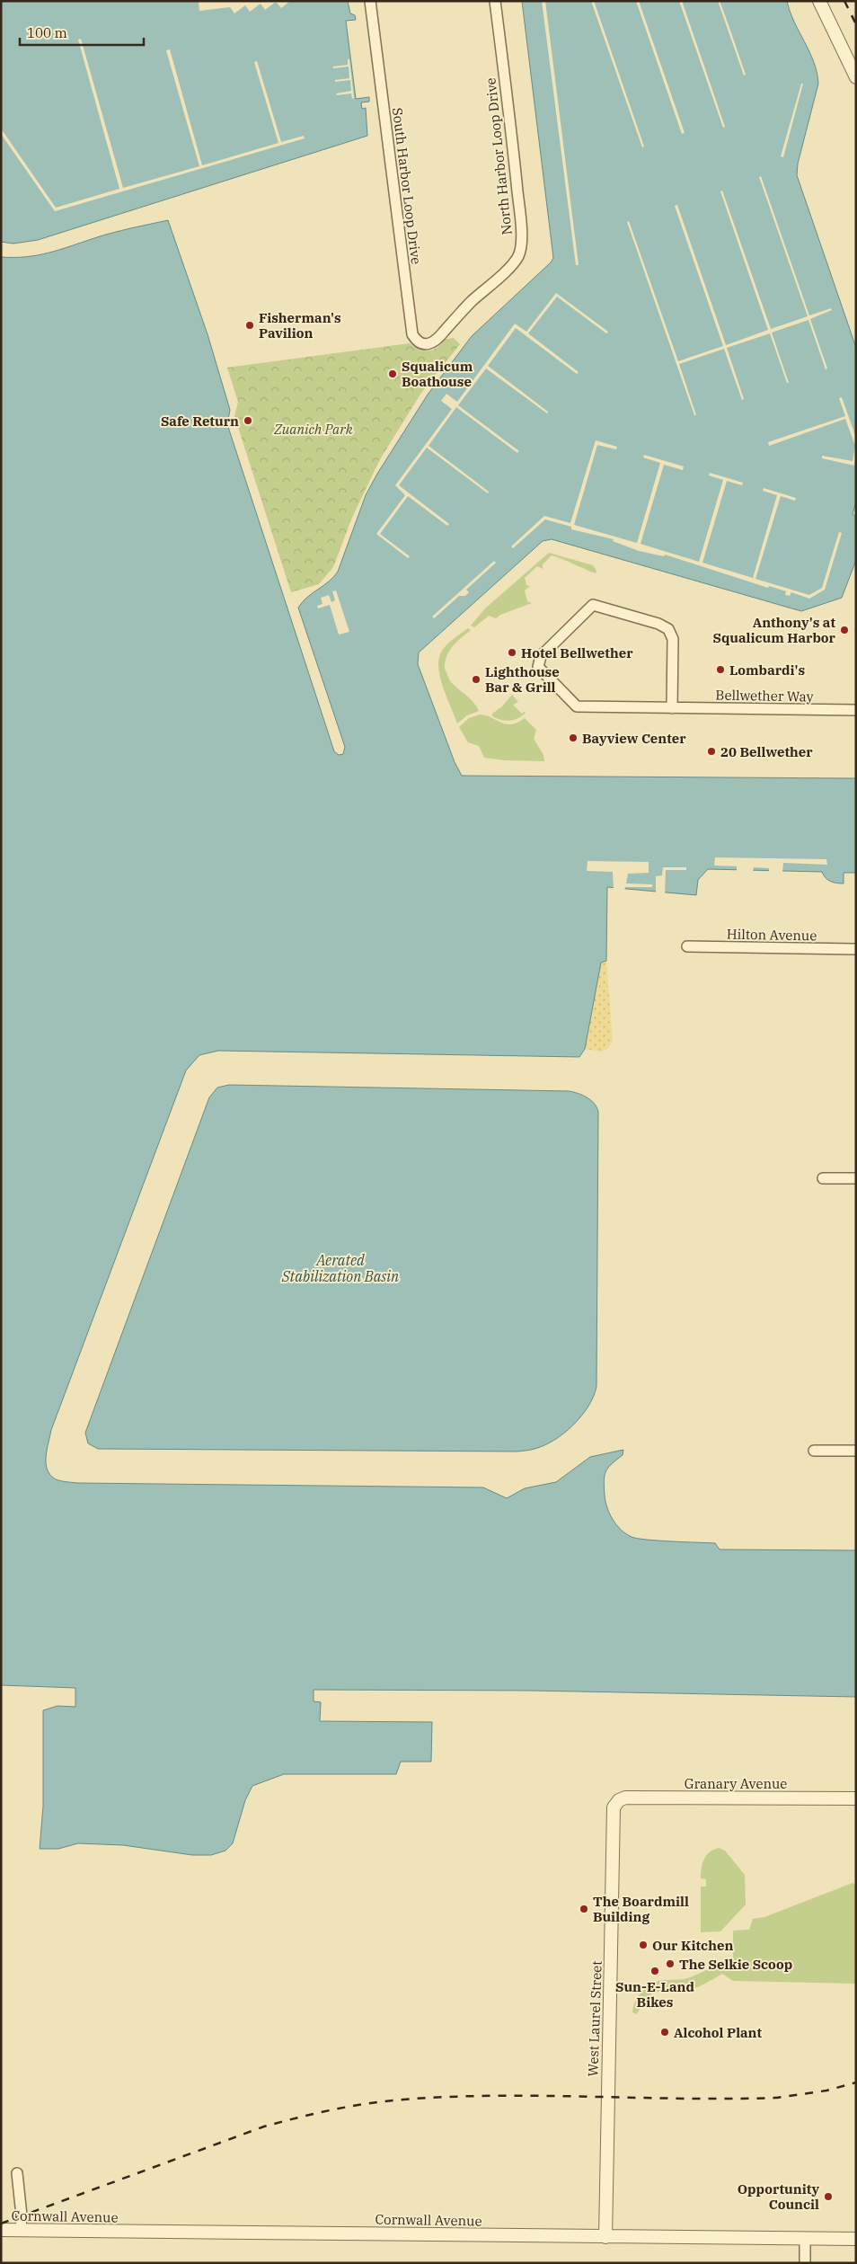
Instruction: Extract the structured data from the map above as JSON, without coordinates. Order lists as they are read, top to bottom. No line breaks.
{"streets":{"street":["North Harbor Loop Drive","South Harbor Loop Drive","Bellwether Way","Hilton Avenue","Granary Avenue","West Laurel Street","Cornwall Avenue"]},"crossings":[["North Harbor Loop Drive","South Harbor Loop Drive"],["Granary Avenue","West Laurel Street"],["West Laurel Street","Cornwall Avenue"]],"water":["Aerated Stabilization Basin"],"parks":["Zuanich Park"],"places":["Fisherman's Pavilion","Squalicum Boathouse","Safe Return","Anthony's at Squalicum Harbor","Hotel Bellwether","Lombardi's","Lighthouse Bar & Grill","Bayview Center","20 Bellwether","The Boardmill Building","Our Kitchen","The Selkie Scoop","Sun-E-Land Bikes","Alcohol Plant","Opportunity Council"],"scale_bar":"100 m"}
